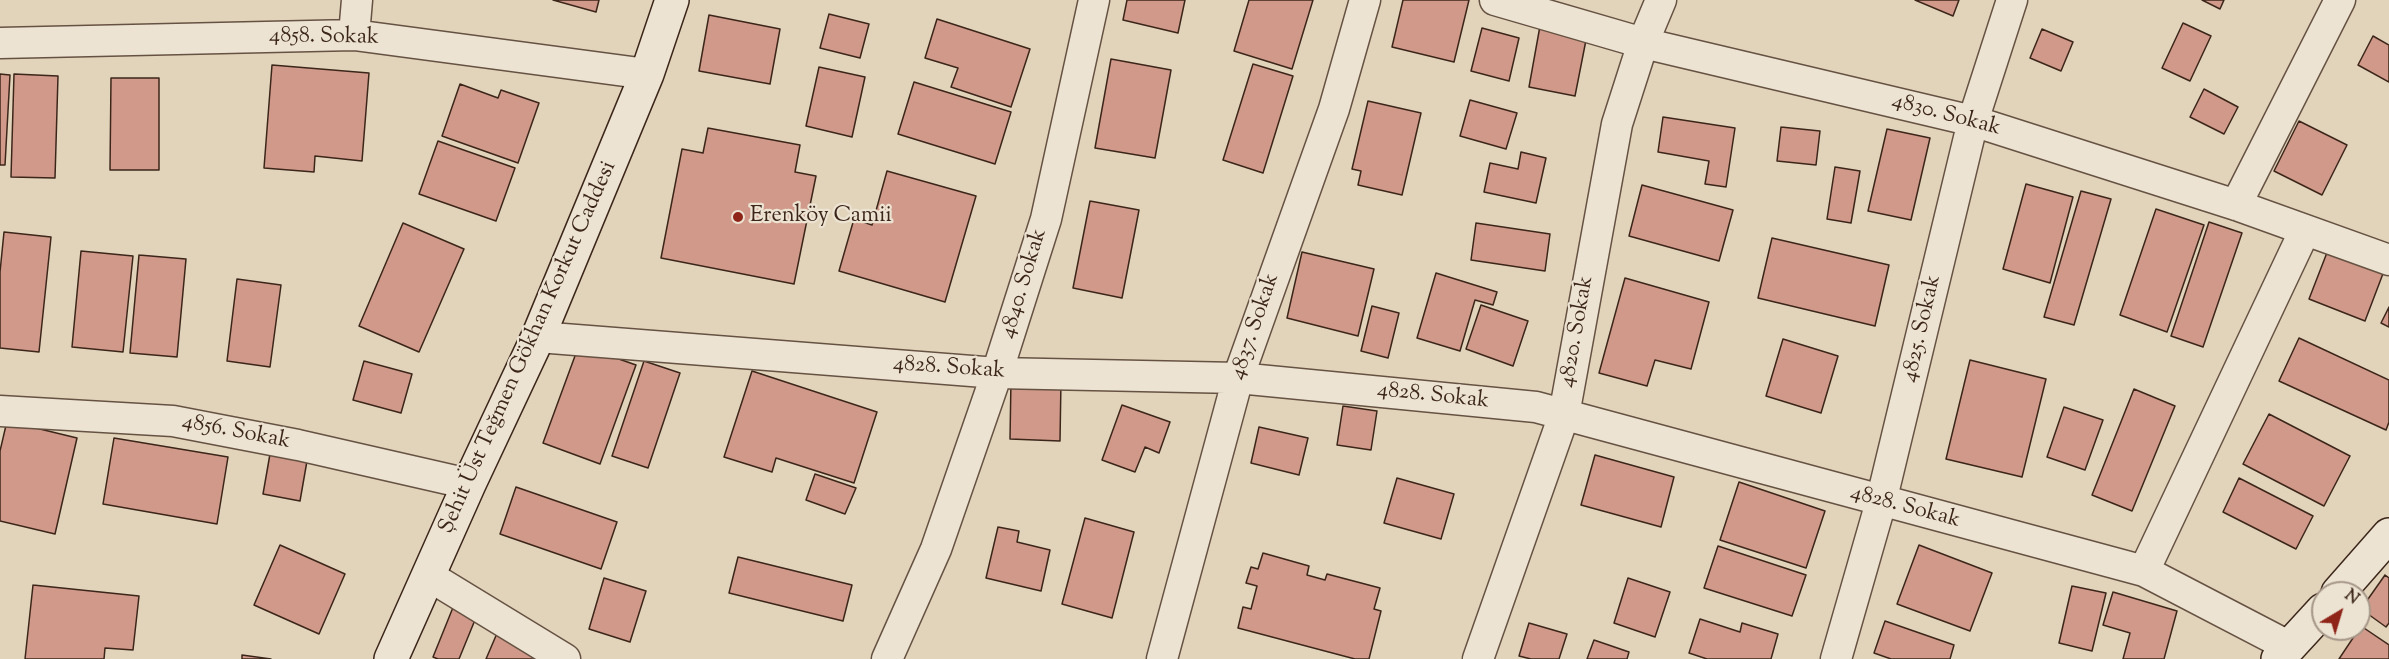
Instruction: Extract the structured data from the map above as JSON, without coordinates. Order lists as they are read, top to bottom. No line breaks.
{"streets":{"street":["4858. Sokak","4830. Sokak","4840. Sokak","4837. Sokak","4825. Sokak","4820. Sokak","Şehit Üst Teğmen Gökhan Korkut Caddesi","4828. Sokak","4856. Sokak"]},"crossings":[["4858. Sokak","Şehit Üst Teğmen Gökhan Korkut Caddesi"],["4830. Sokak","4825. Sokak"],["4830. Sokak","4820. Sokak"],["4840. Sokak","4828. Sokak"],["4837. Sokak","4828. Sokak"],["4825. Sokak","4828. Sokak"],["4820. Sokak","4828. Sokak"],["Şehit Üst Teğmen Gökhan Korkut Caddesi","4828. Sokak"],["Şehit Üst Teğmen Gökhan Korkut Caddesi","4856. Sokak"]],"places":["Erenköy Camii"],"north":"top right"}
